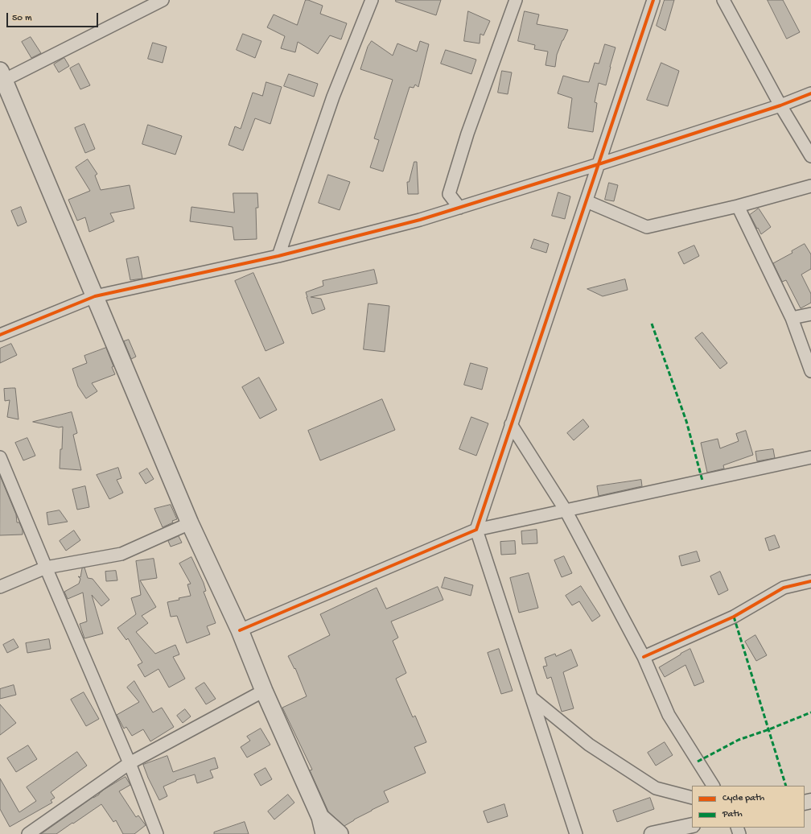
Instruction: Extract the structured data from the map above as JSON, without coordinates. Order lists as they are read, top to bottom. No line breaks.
{"legend":["Cycle path","Path"],"scale_bar":"50 m"}
